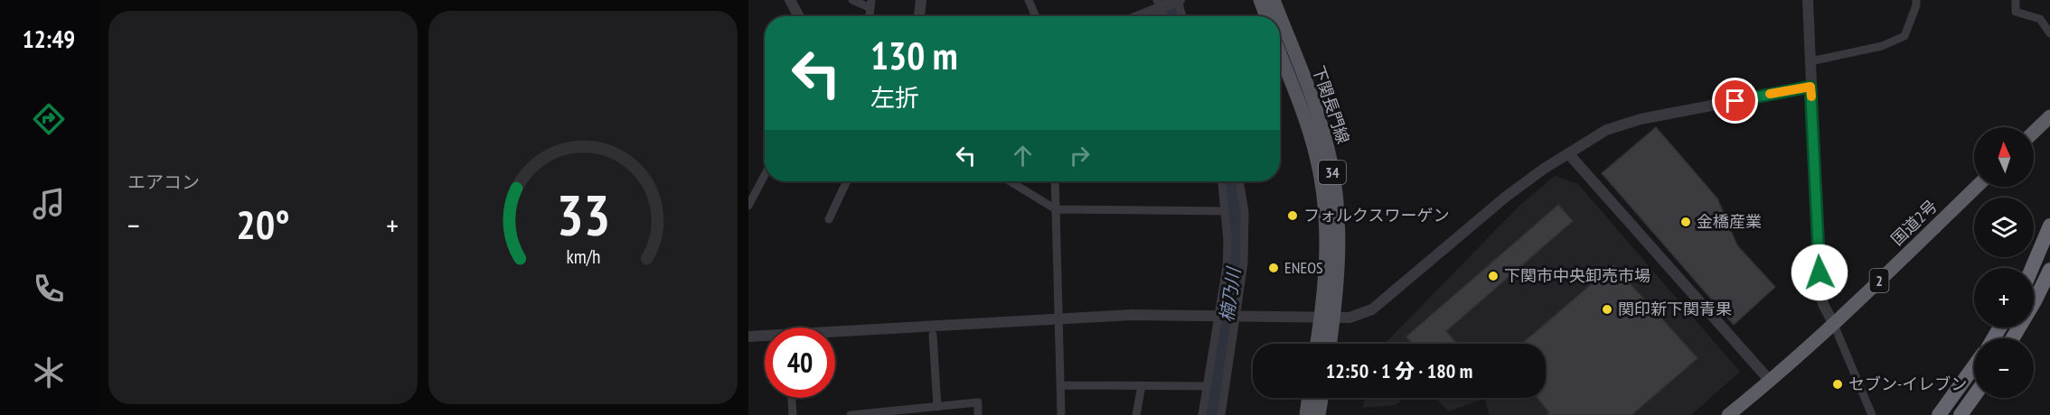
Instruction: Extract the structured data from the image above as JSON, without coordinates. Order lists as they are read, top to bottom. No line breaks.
{"streets":{"highway":["国道2号","2"],"main road":["下関長門線","34"]},"water":["楠乃川"],"places":["フォルクスワーゲン","金橋産業","ENEOS","下関市中央卸売市場","関印新下関青果","セブン-イレブン"],"north":"top","page":{"tabs":"12:49","tile":"エアコン","turn":["130 m","左折"],"map_buttons":["+","−"],"heat":["−","20°","+"],"limit":"40","trip":"12:50 · 1 分 · 180 m","gauge":["33","km/h"]}}
